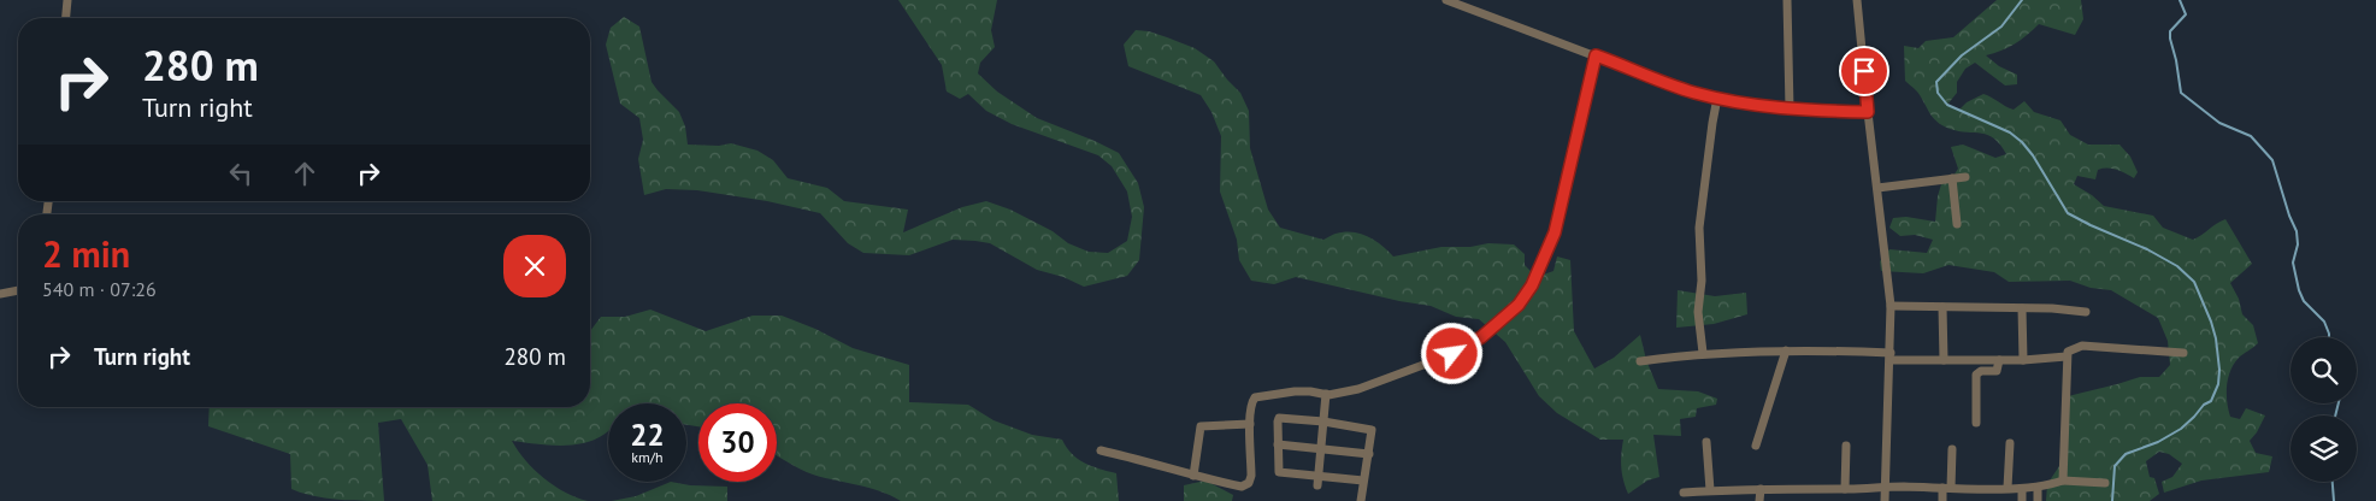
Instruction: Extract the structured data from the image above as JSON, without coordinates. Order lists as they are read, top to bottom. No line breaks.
{"page":{"turn":["280 m","Turn right"],"heading":["2 min","540 m · 07:26"],"list":[{"name":"Turn right","value":"280 m"}],"speed":"22 km/h","limit":"30"}}
